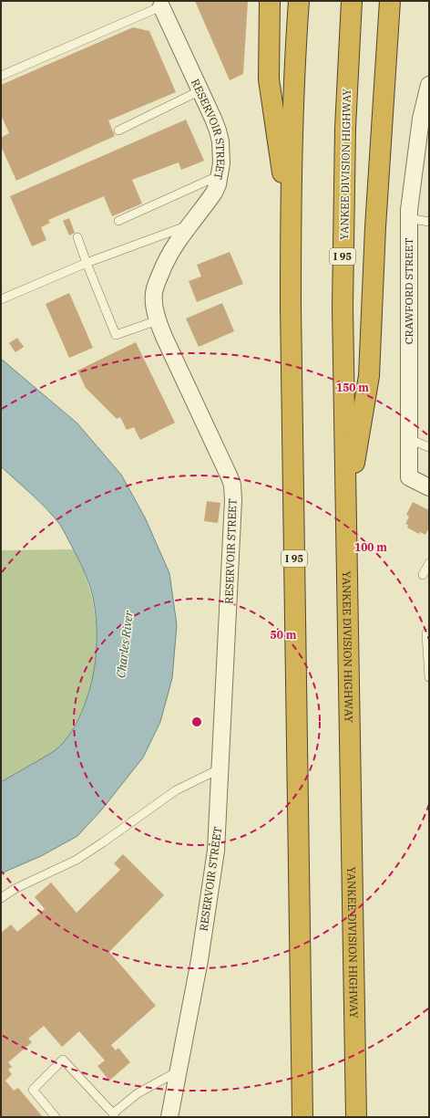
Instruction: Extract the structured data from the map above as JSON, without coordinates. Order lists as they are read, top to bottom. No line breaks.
{"streets":{"highway":["YANKEE DIVISION HIGHWAY","I 95"],"street":["RESERVOIR STREET","CRAWFORD STREET"]},"water":["Charles River"],"rings":["150 m","100 m","50 m"]}
